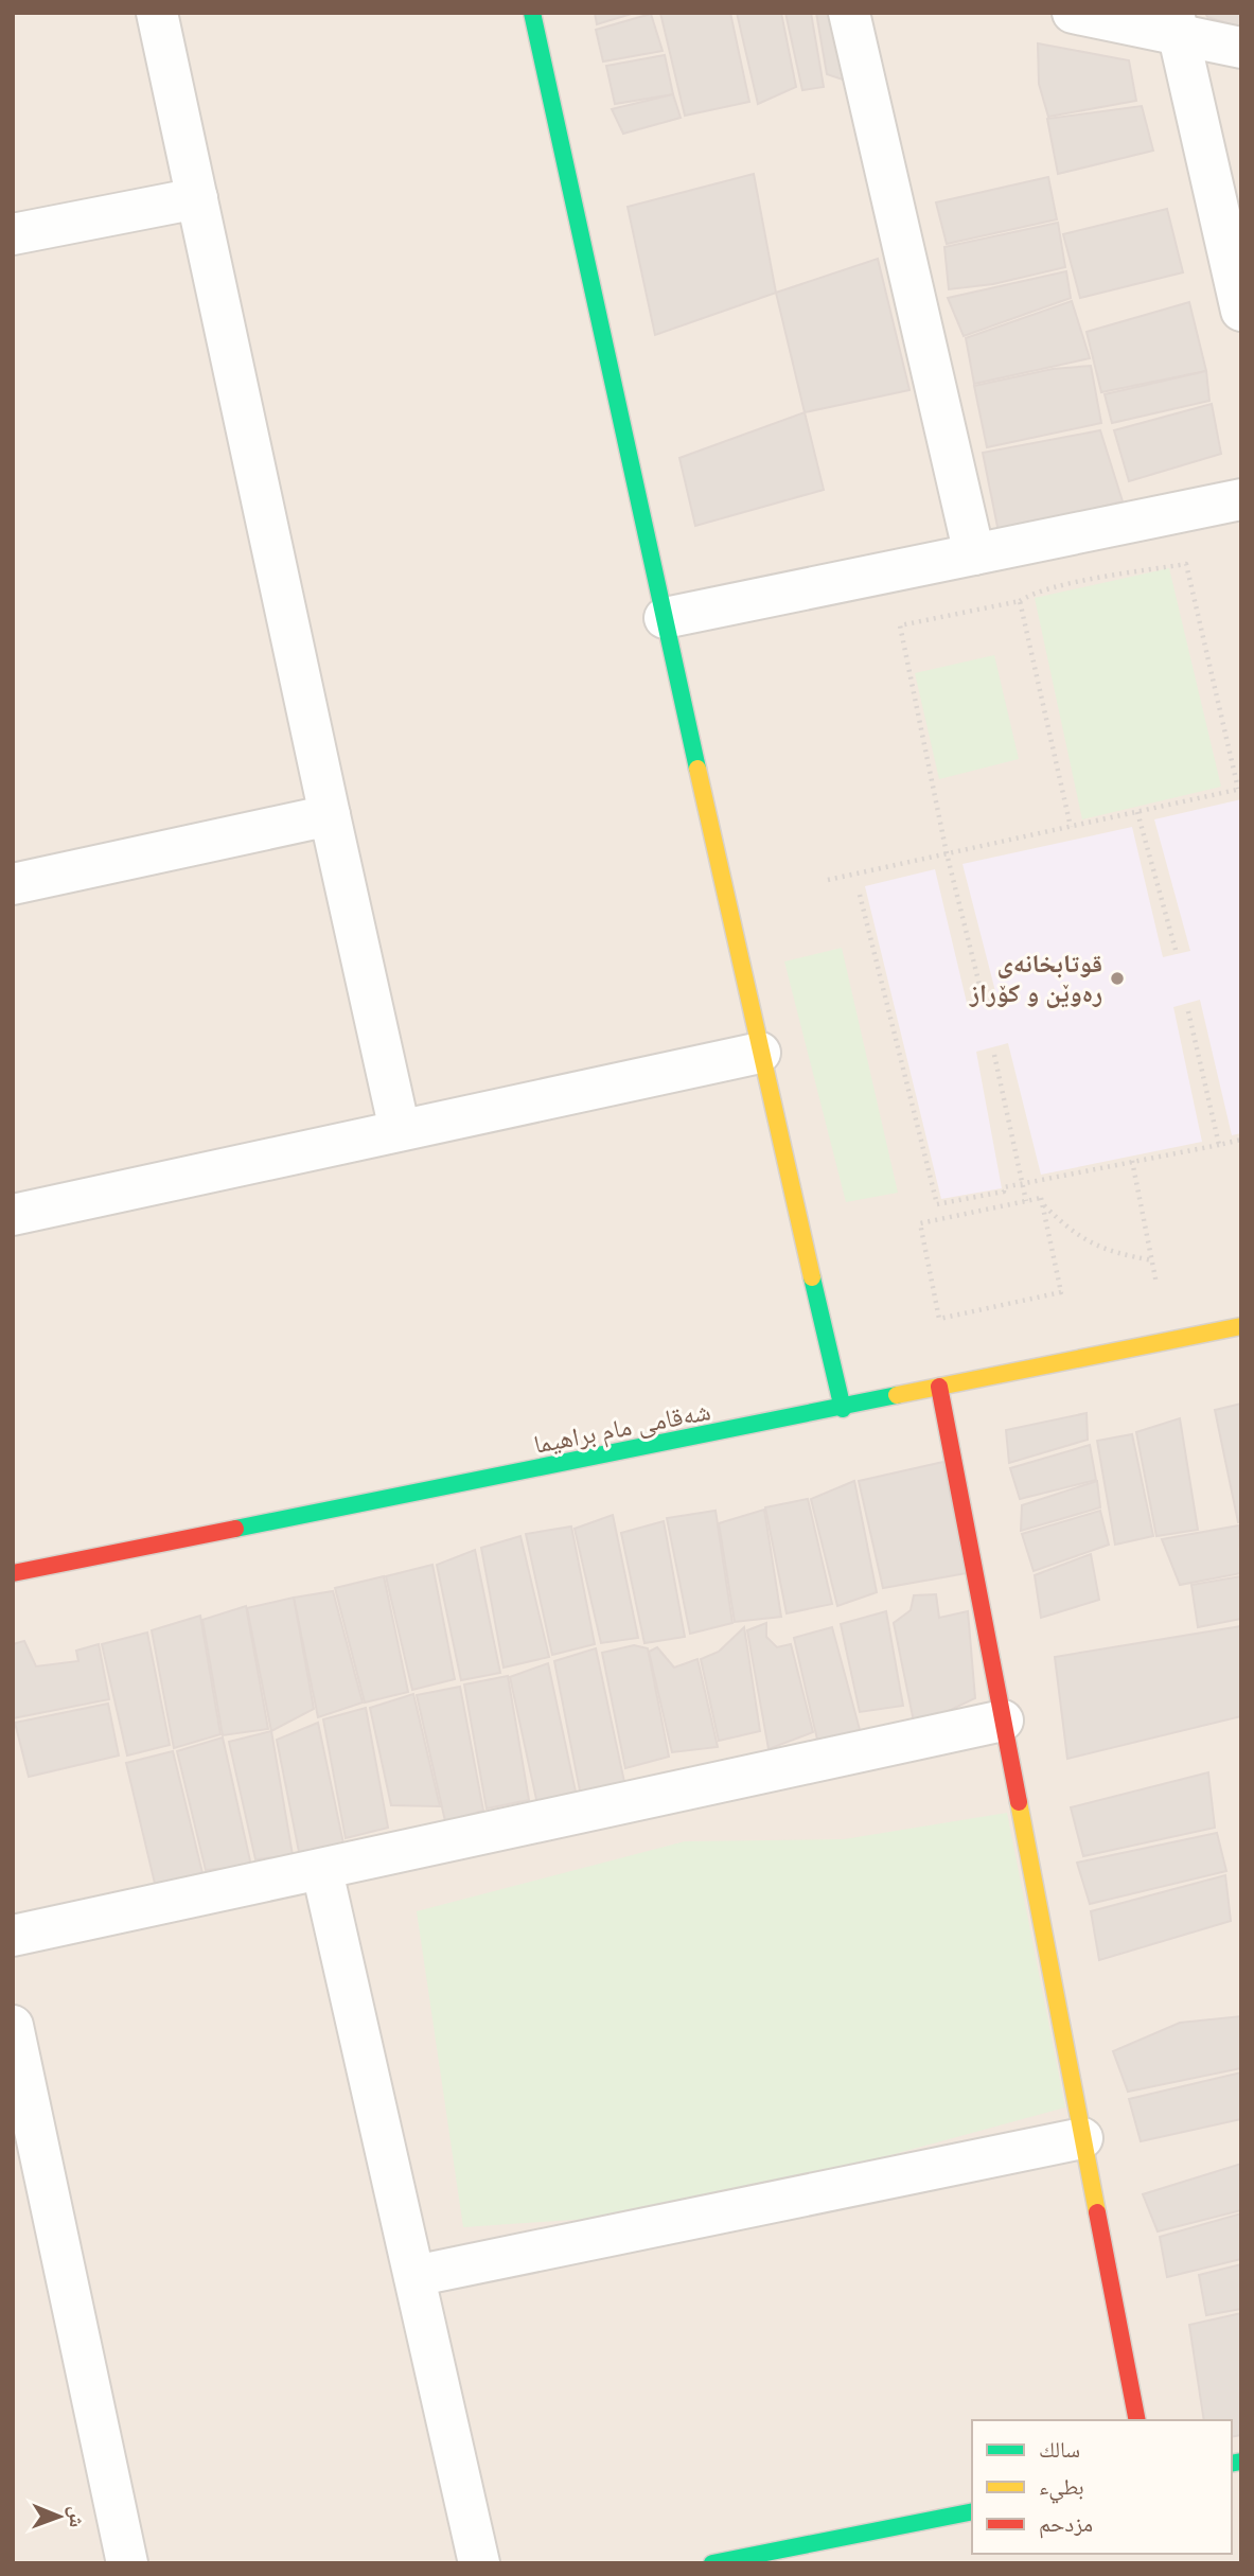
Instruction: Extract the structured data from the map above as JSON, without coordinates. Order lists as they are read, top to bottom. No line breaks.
{"streets":{"street":["شەقامی مام براهیما"]},"places":["قوتابخانەی رەوێن و کۆراز"],"legend":["سالك","بطيء","مزدحم"],"north":"right"}
